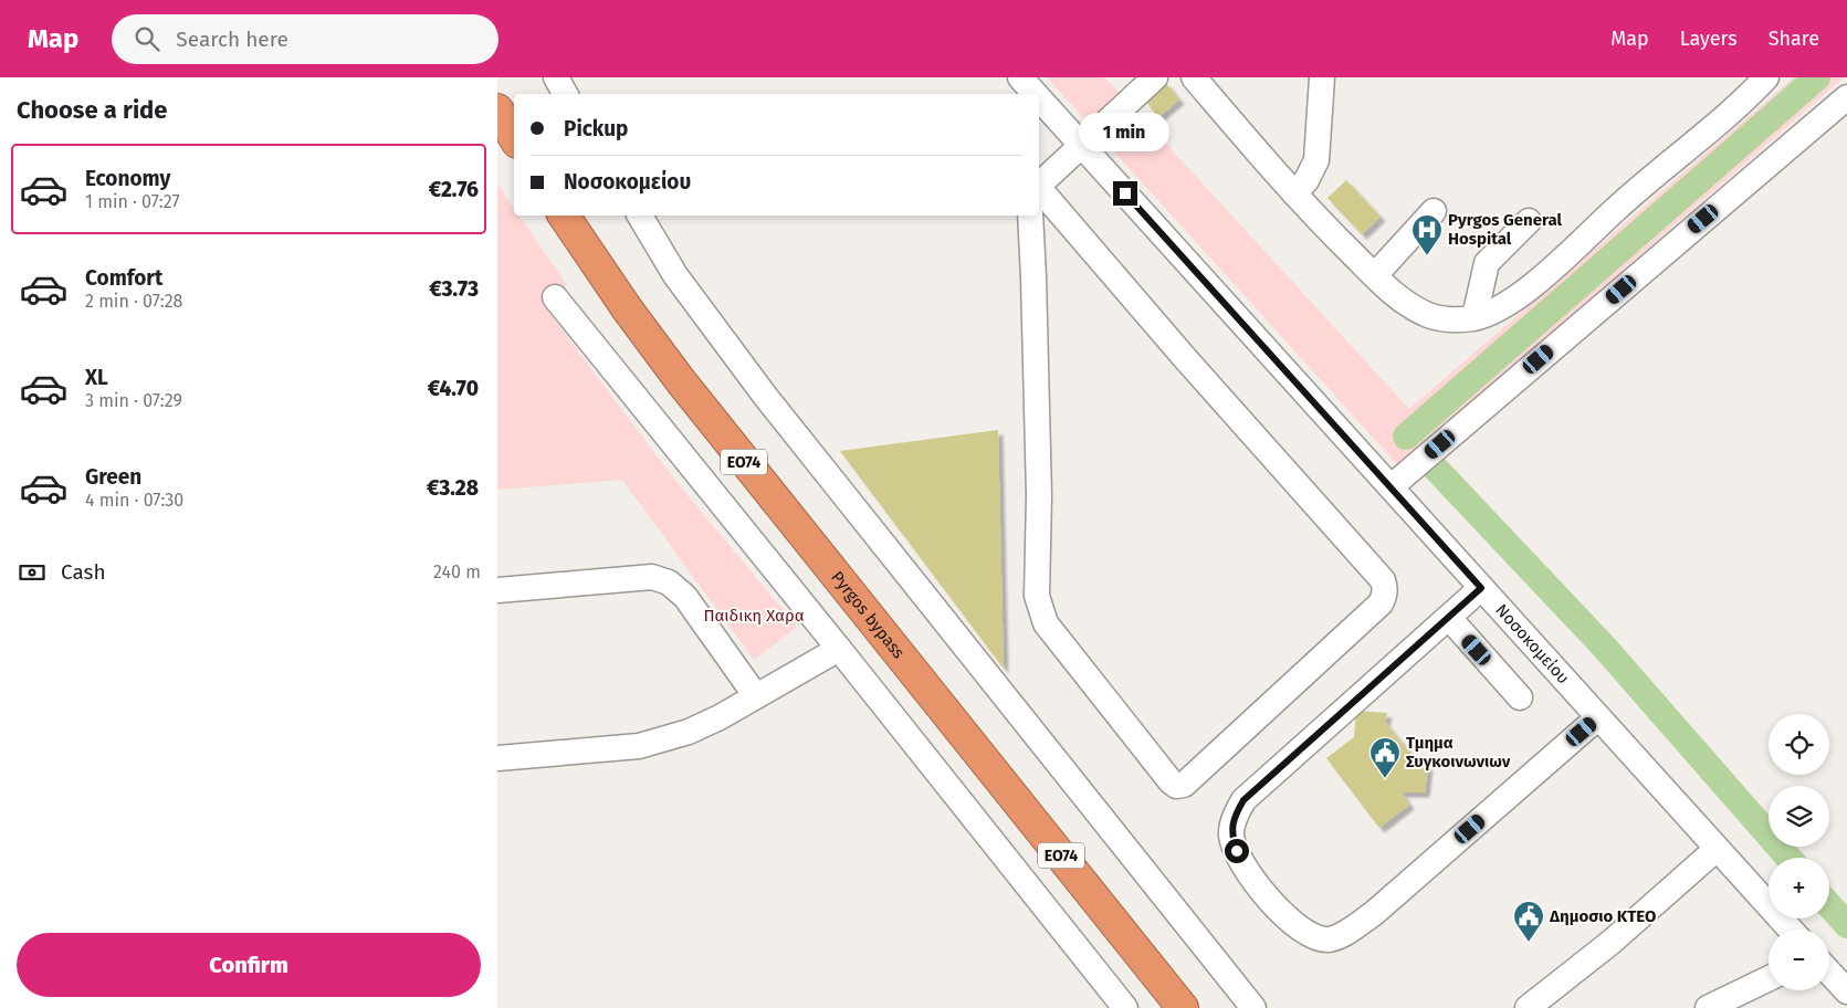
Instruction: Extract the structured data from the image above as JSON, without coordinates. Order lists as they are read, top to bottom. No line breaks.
{"streets":{"highway":["ΕΟ74","Pyrgos bypass"],"street":["Νοσοκομείου"]},"parks":["Παιδικη Χαρα"],"places":{"hospital":["Pyrgos General Hospital"],"public building":["Τμημα Συγκοινωνιων","Δημοσιο ΚΤΕΟ"]},"page":{"header":"Map","search":"Search here","nav":["Map","Layers","Share"],"heading":"Choose a ride","banner":["Pickup","Νοσοκομείου"],"bubble":"1 min","list":[{"name":"Economy","note":"1 min · 07:27","value":"€2.76"},{"name":"Comfort","note":"2 min · 07:28","value":"€3.73"},{"name":"XL","note":"3 min · 07:29","value":"€4.70"},{"name":"Green","note":"4 min · 07:30","value":"€3.28"}],"pay":["Cash","240 m"],"map_buttons":["+","−"],"buttons":"Confirm"}}
